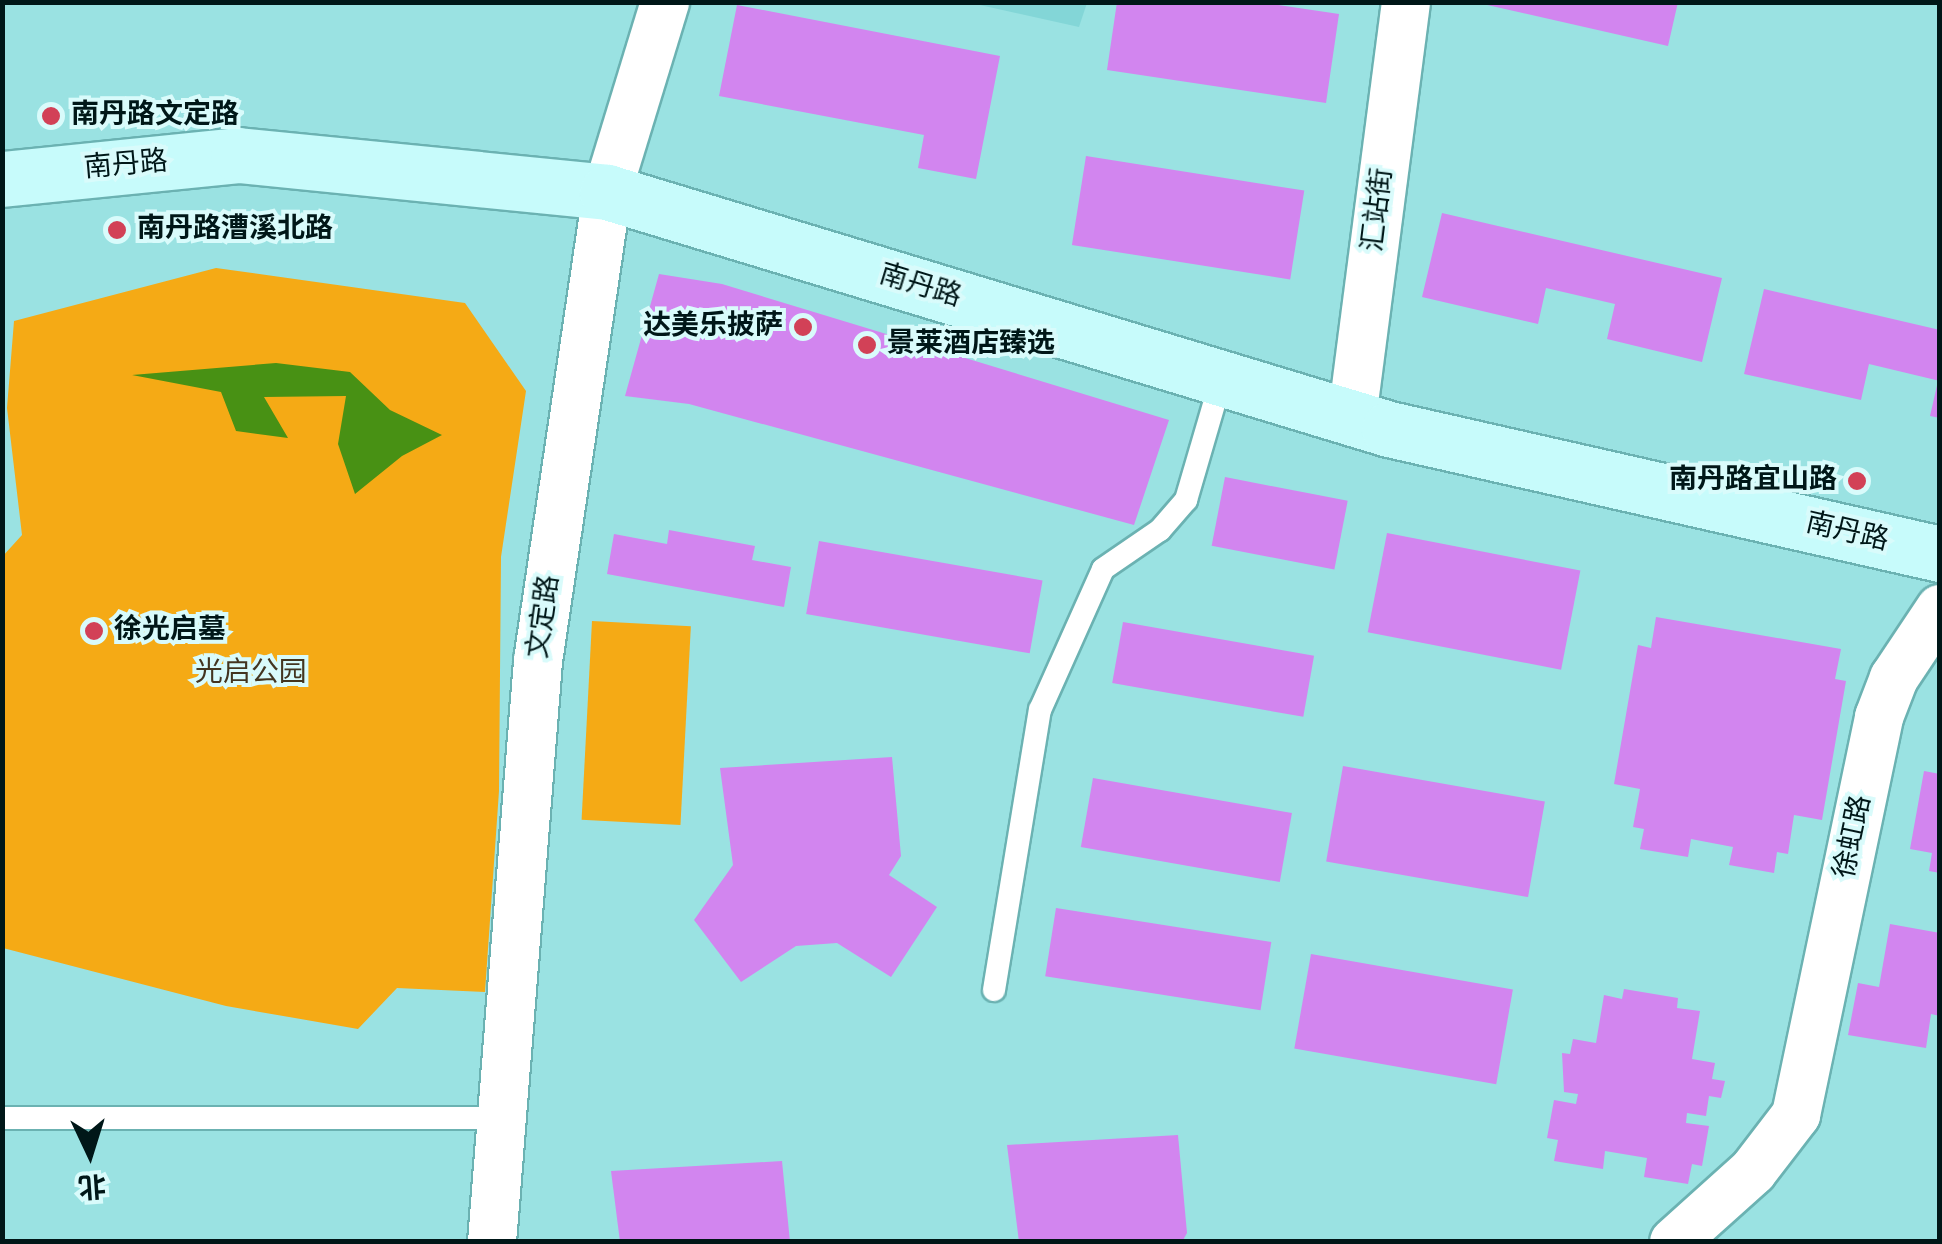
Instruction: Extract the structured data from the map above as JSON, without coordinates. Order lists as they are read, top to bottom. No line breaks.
{"streets":{"main road":["南丹路"],"street":["汇站街","文定路","徐虹路"]},"crossings":[["南丹路","汇站街"],["南丹路","文定路"]],"parks":["光启公园"],"places":["南丹路文定路","南丹路漕溪北路","达美乐披萨","景莱酒店臻选","南丹路宜山路","徐光启墓"],"north":"bottom"}
